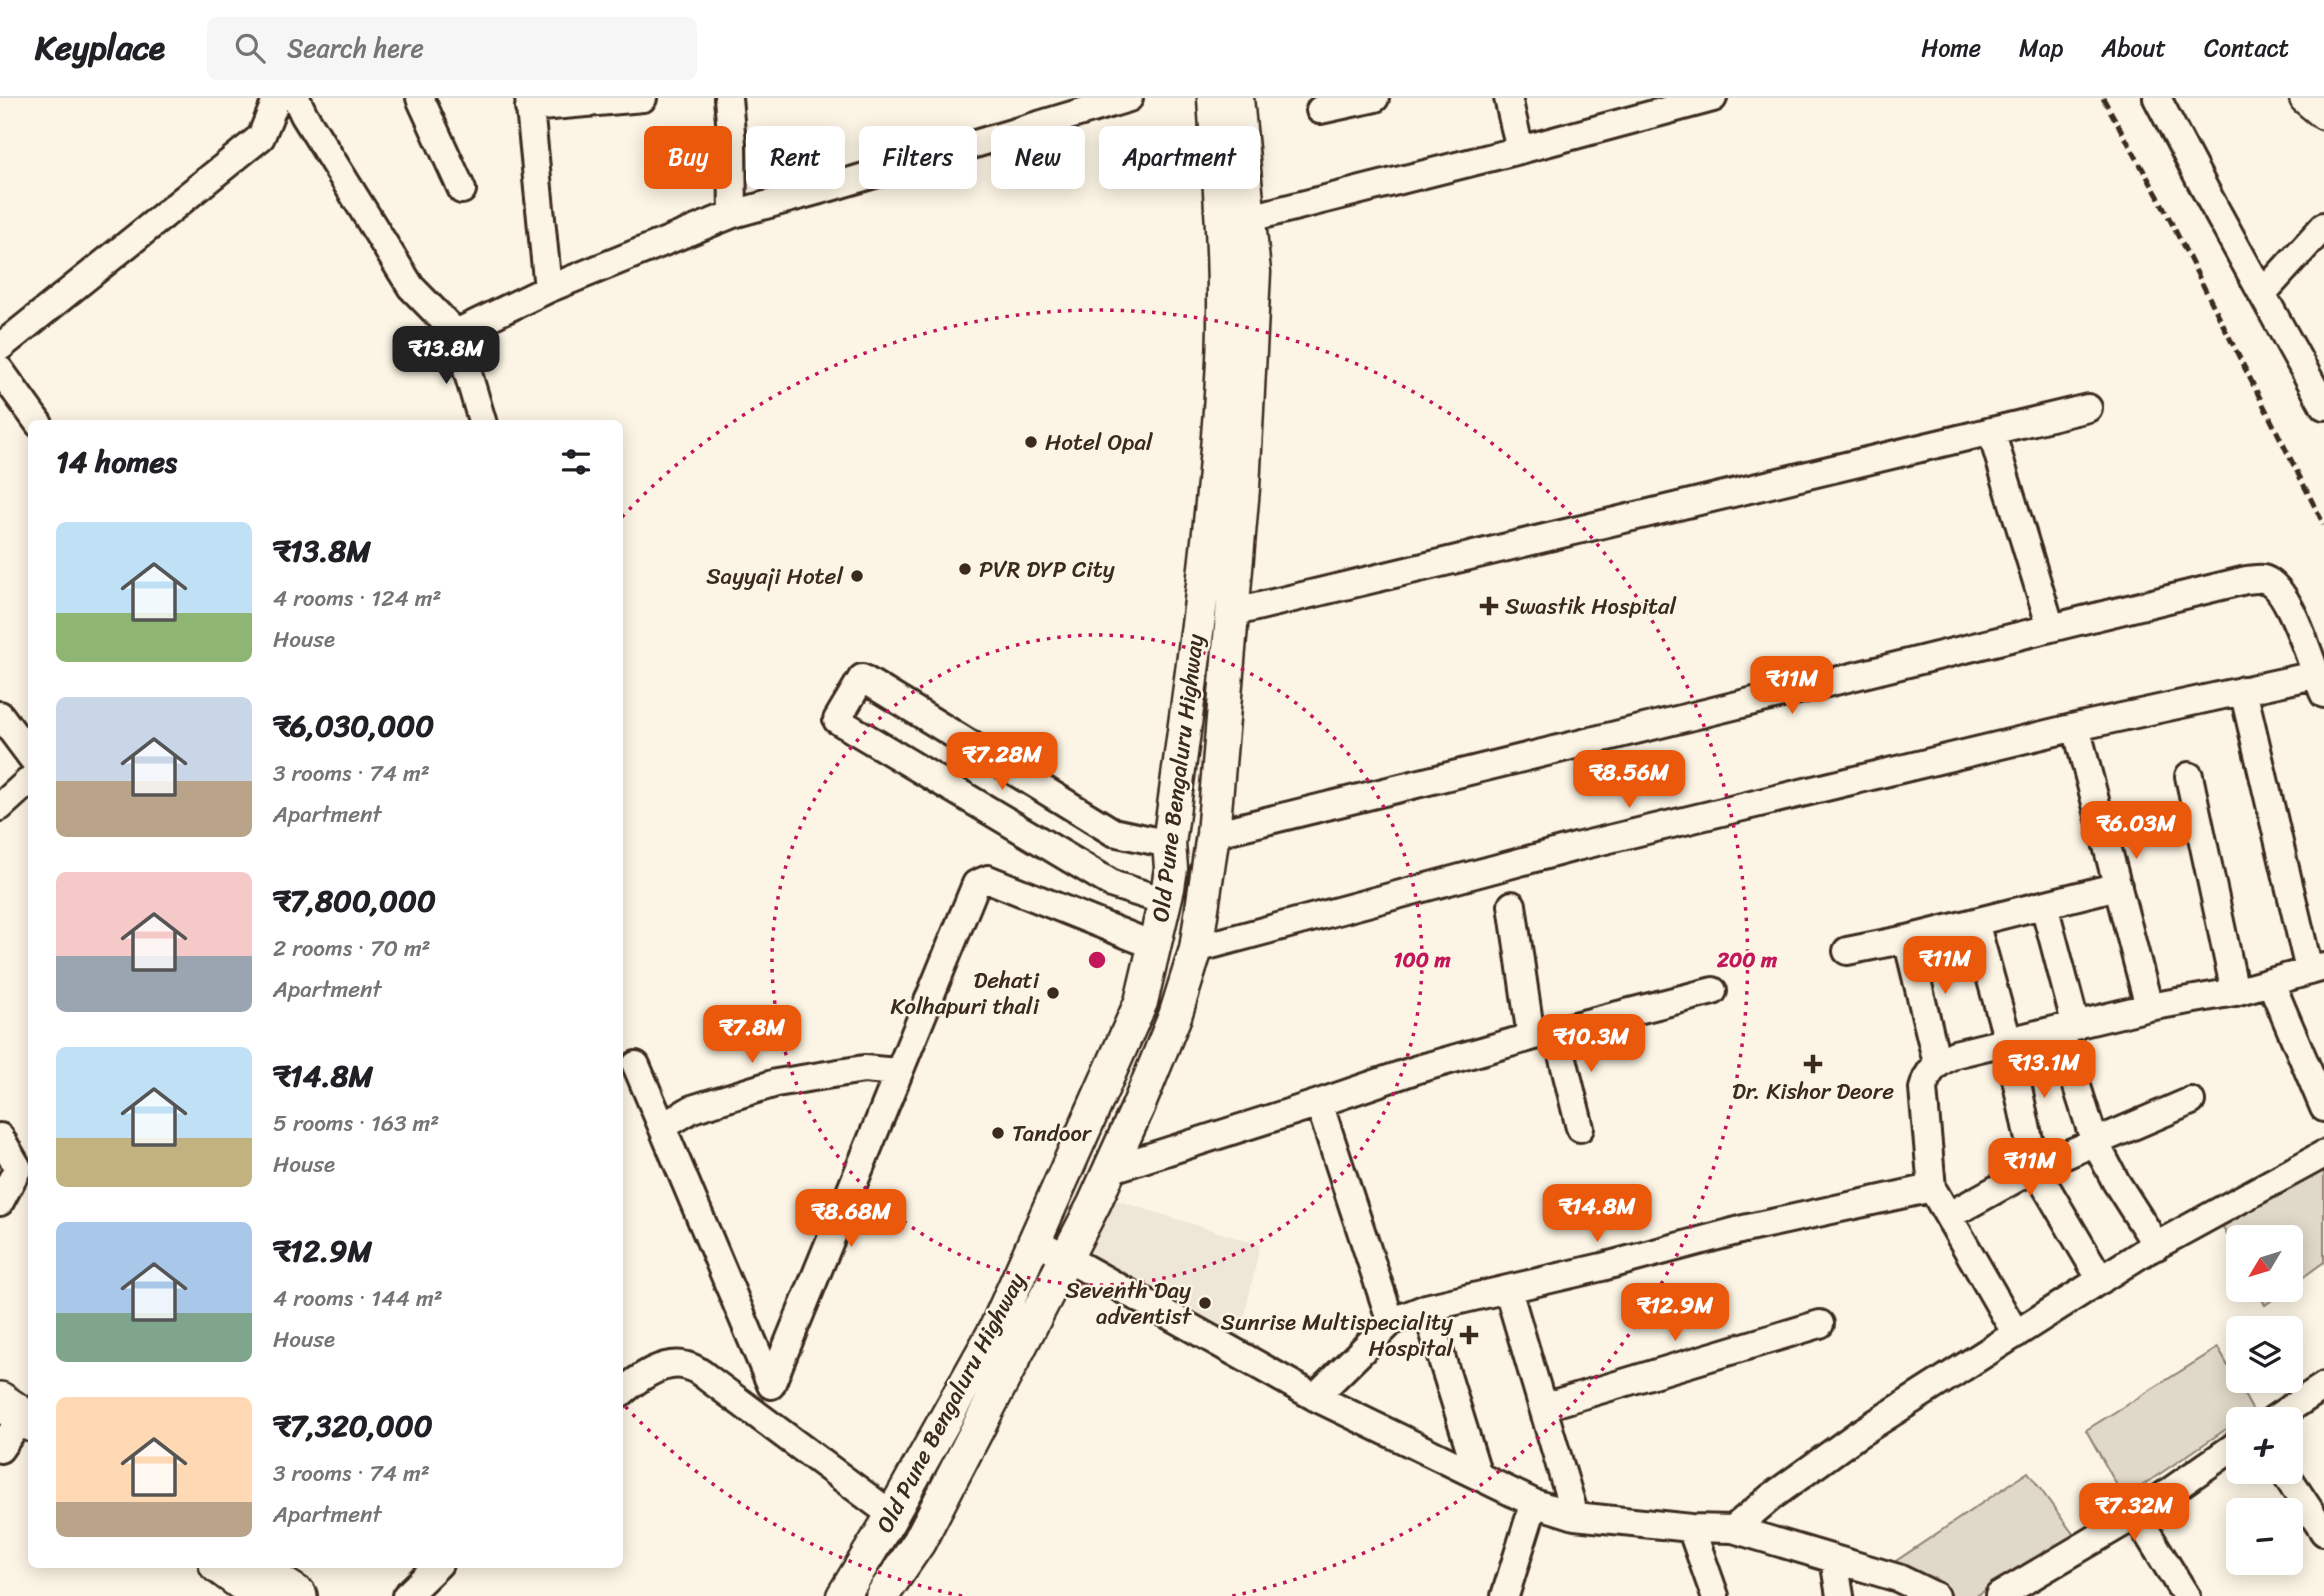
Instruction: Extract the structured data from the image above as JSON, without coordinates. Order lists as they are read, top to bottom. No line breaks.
{"streets":{"main road":["Old Pune Bengaluru Highway"]},"places":{"other":["Hotel Opal","PVR DYP City","Sayyaji Hotel","Dehati Kolhapuri thali","Tandoor","Seventh Day adventist"],"health":["Swastik Hospital","Dr. Kishor Deore","Sunrise Multispeciality Hospital"]},"north":"bottom left","page":{"header":"Keyplace","search":"Search here","nav":["Home","Map","About","Contact"],"chip":["Buy","Rent","Filters","New","Apartment"],"price":["₹13.8M","₹11M","₹7.28M","₹8.56M","₹6.03M","₹11M","₹7.8M","₹10.3M","₹13.1M","₹11M","₹14.8M","₹8.68M","₹12.9M","₹7.32M"],"heading":"14 homes","list":[{"name":"₹13.8M","note":"4 rooms · 124 m² · House"},{"name":"₹6,030,000","note":"3 rooms · 74 m² · Apartment"},{"name":"₹7,800,000","note":"2 rooms · 70 m² · Apartment"},{"name":"₹14.8M","note":"5 rooms · 163 m² · House"},{"name":"₹12.9M","note":"4 rooms · 144 m² · House"},{"name":"₹7,320,000","note":"3 rooms · 74 m² · Apartment"}],"map_buttons":["+","−"]},"rings":["100 m","200 m"]}
